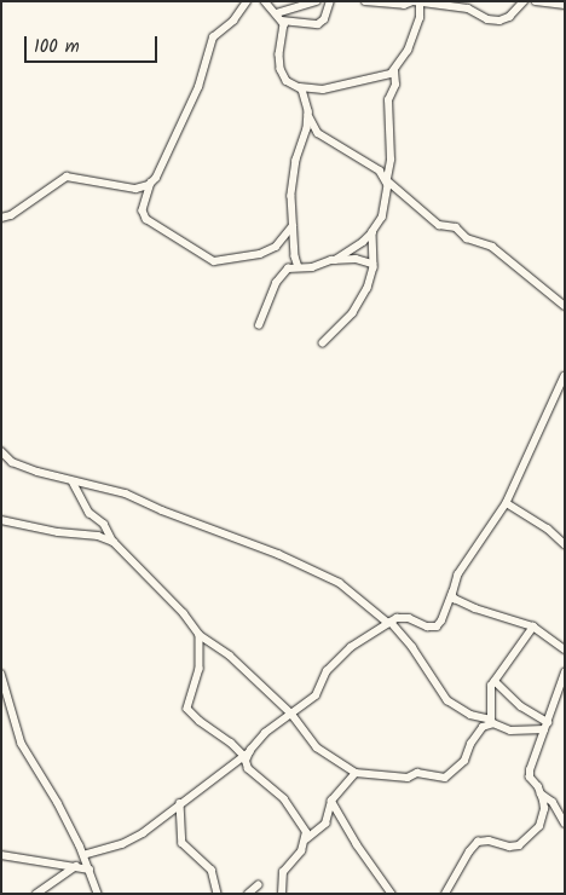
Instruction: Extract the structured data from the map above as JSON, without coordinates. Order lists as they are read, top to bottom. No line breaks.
{"scale_bar":"100 m"}
